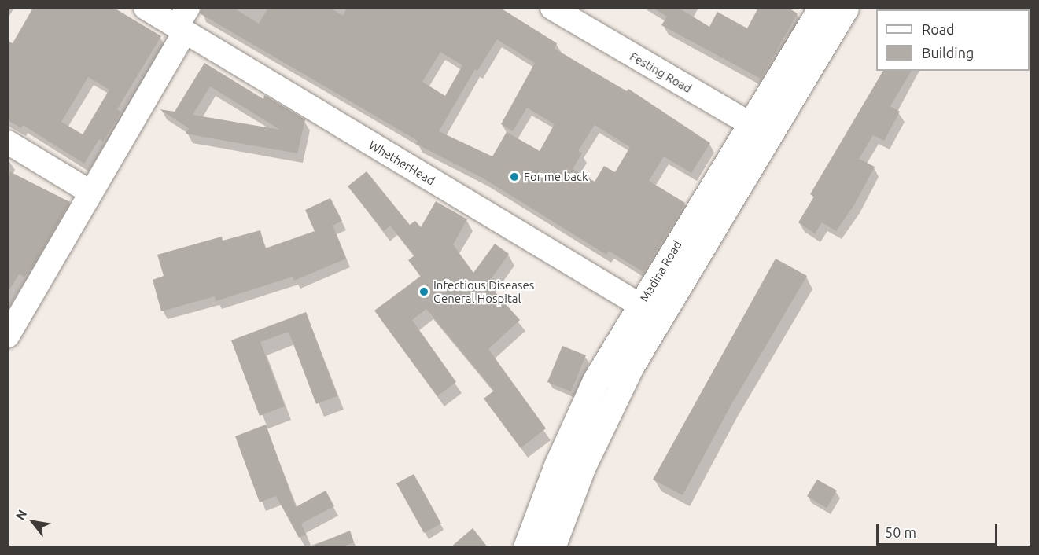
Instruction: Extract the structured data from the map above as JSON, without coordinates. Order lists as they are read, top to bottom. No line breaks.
{"streets":{"main road":["Madina Road"],"street":["Festing Road","WhetherHead"]},"crossings":[["Festing Road","Madina Road"],["WhetherHead","Madina Road"]],"places":["For me back","Infectious Diseases General Hospital"],"legend":["Road","Building"],"scale_bar":"50 m","north":"top left"}
